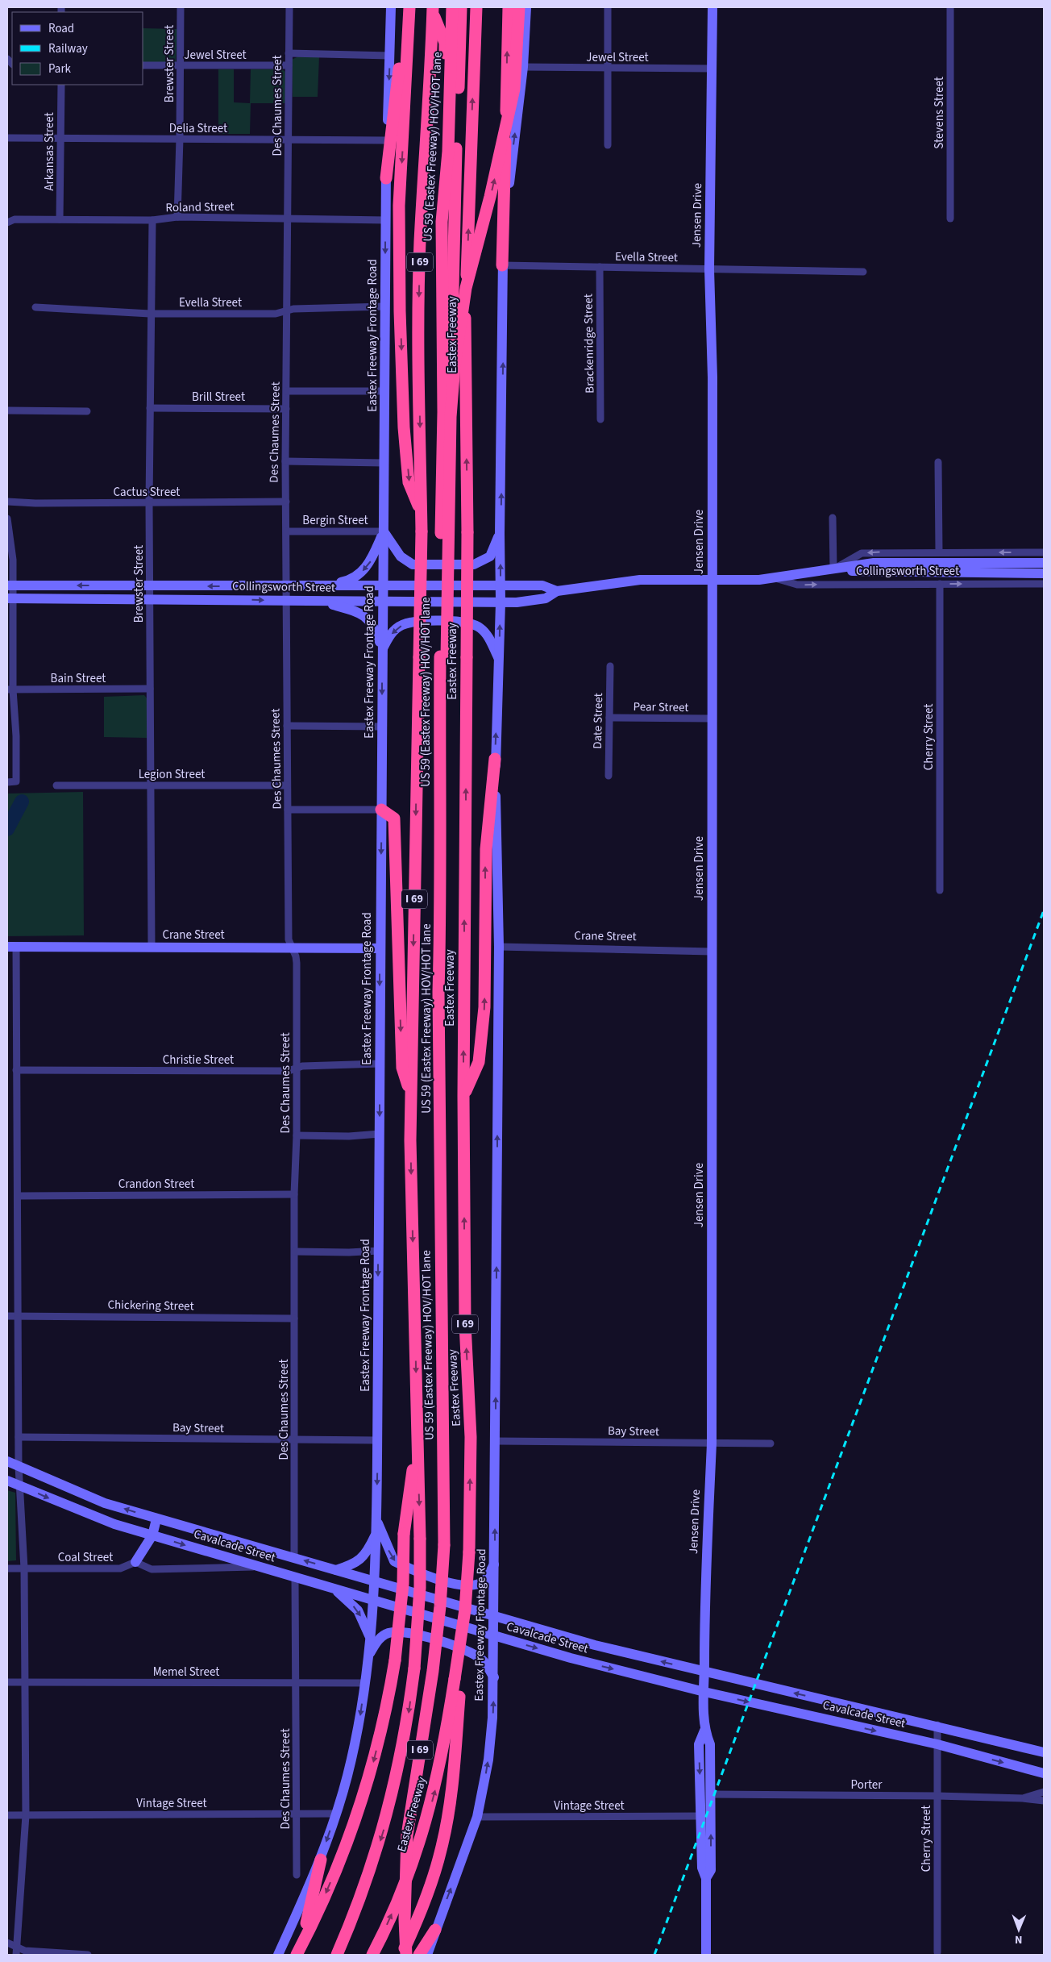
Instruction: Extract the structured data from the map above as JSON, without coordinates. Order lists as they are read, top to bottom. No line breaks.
{"streets":{"highway":["US 59 (Eastex Freeway) HOV/HOT lane","I 69","Eastex Freeway"],"main road":["Jensen Drive","Eastex Freeway Frontage Road","Collingsworth Street","Crane Street","Cavalcade Street"],"street":["Jewel Street","Brewster Street","Des Chaumes Street","Stevens Street","Delia Street","Arkansas Street","Roland Street","Evella Street","Brackenridge Street","Brill Street","Cactus Street","Bergin Street","Bain Street","Pear Street","Date Street","Cherry Street","Legion Street","Christie Street","Crandon Street","Chickering Street","Bay Street","Coal Street","Memel Street","Porter","Vintage Street"]},"crossings":[["Jewel Street","Brewster Street"],["Jewel Street","Des Chaumes Street"],["Jewel Street","Jensen Drive"],["Jewel Street","Eastex Freeway Frontage Road"],["Brewster Street","Delia Street"],["Brewster Street","Roland Street"],["Brewster Street","Evella Street"],["Brewster Street","Brill Street"],["Brewster Street","Cactus Street"],["Brewster Street","Collingsworth Street"],["Brewster Street","Bain Street"],["Brewster Street","Legion Street"],["Brewster Street","Crane Street"],["Des Chaumes Street","Delia Street"],["Des Chaumes Street","Roland Street"],["Des Chaumes Street","Evella Street"],["Des Chaumes Street","Brill Street"],["Des Chaumes Street","Cactus Street"],["Des Chaumes Street","Bergin Street"],["Des Chaumes Street","Collingsworth Street"],["Des Chaumes Street","Legion Street"],["Des Chaumes Street","Crane Street"],["Des Chaumes Street","Christie Street"],["Des Chaumes Street","Crandon Street"],["Des Chaumes Street","Chickering Street"],["Des Chaumes Street","Bay Street"],["Des Chaumes Street","Cavalcade Street"],["Des Chaumes Street","Memel Street"],["Des Chaumes Street","Vintage Street"],["Delia Street","Arkansas Street"],["Delia Street","Eastex Freeway Frontage Road"],["US 59 (Eastex Freeway) HOV/HOT lane","Eastex Freeway"],["Arkansas Street","Roland Street"],["Roland Street","Eastex Freeway Frontage Road"],["Jensen Drive","Evella Street"],["Jensen Drive","Collingsworth Street"],["Jensen Drive","Pear Street"],["Jensen Drive","Crane Street"],["Jensen Drive","Bay Street"],["Jensen Drive","Cavalcade Street"],["Jensen Drive","Porter"],["Jensen Drive","Vintage Street"],["Evella Street","Eastex Freeway Frontage Road"],["Evella Street","Brackenridge Street"],["Eastex Freeway Frontage Road","Bergin Street"],["Eastex Freeway Frontage Road","Collingsworth Street"],["Eastex Freeway Frontage Road","Crane Street"],["Eastex Freeway Frontage Road","Christie Street"],["Eastex Freeway Frontage Road","Bay Street"],["Eastex Freeway Frontage Road","Cavalcade Street"],["Eastex Freeway Frontage Road","Memel Street"],["Eastex Freeway Frontage Road","Vintage Street"],["Collingsworth Street","Cherry Street"],["Pear Street","Date Street"],["Cherry Street","Cavalcade Street"],["Cherry Street","Porter"]],"legend":["Road","Railway","Park"],"north":"bottom"}
